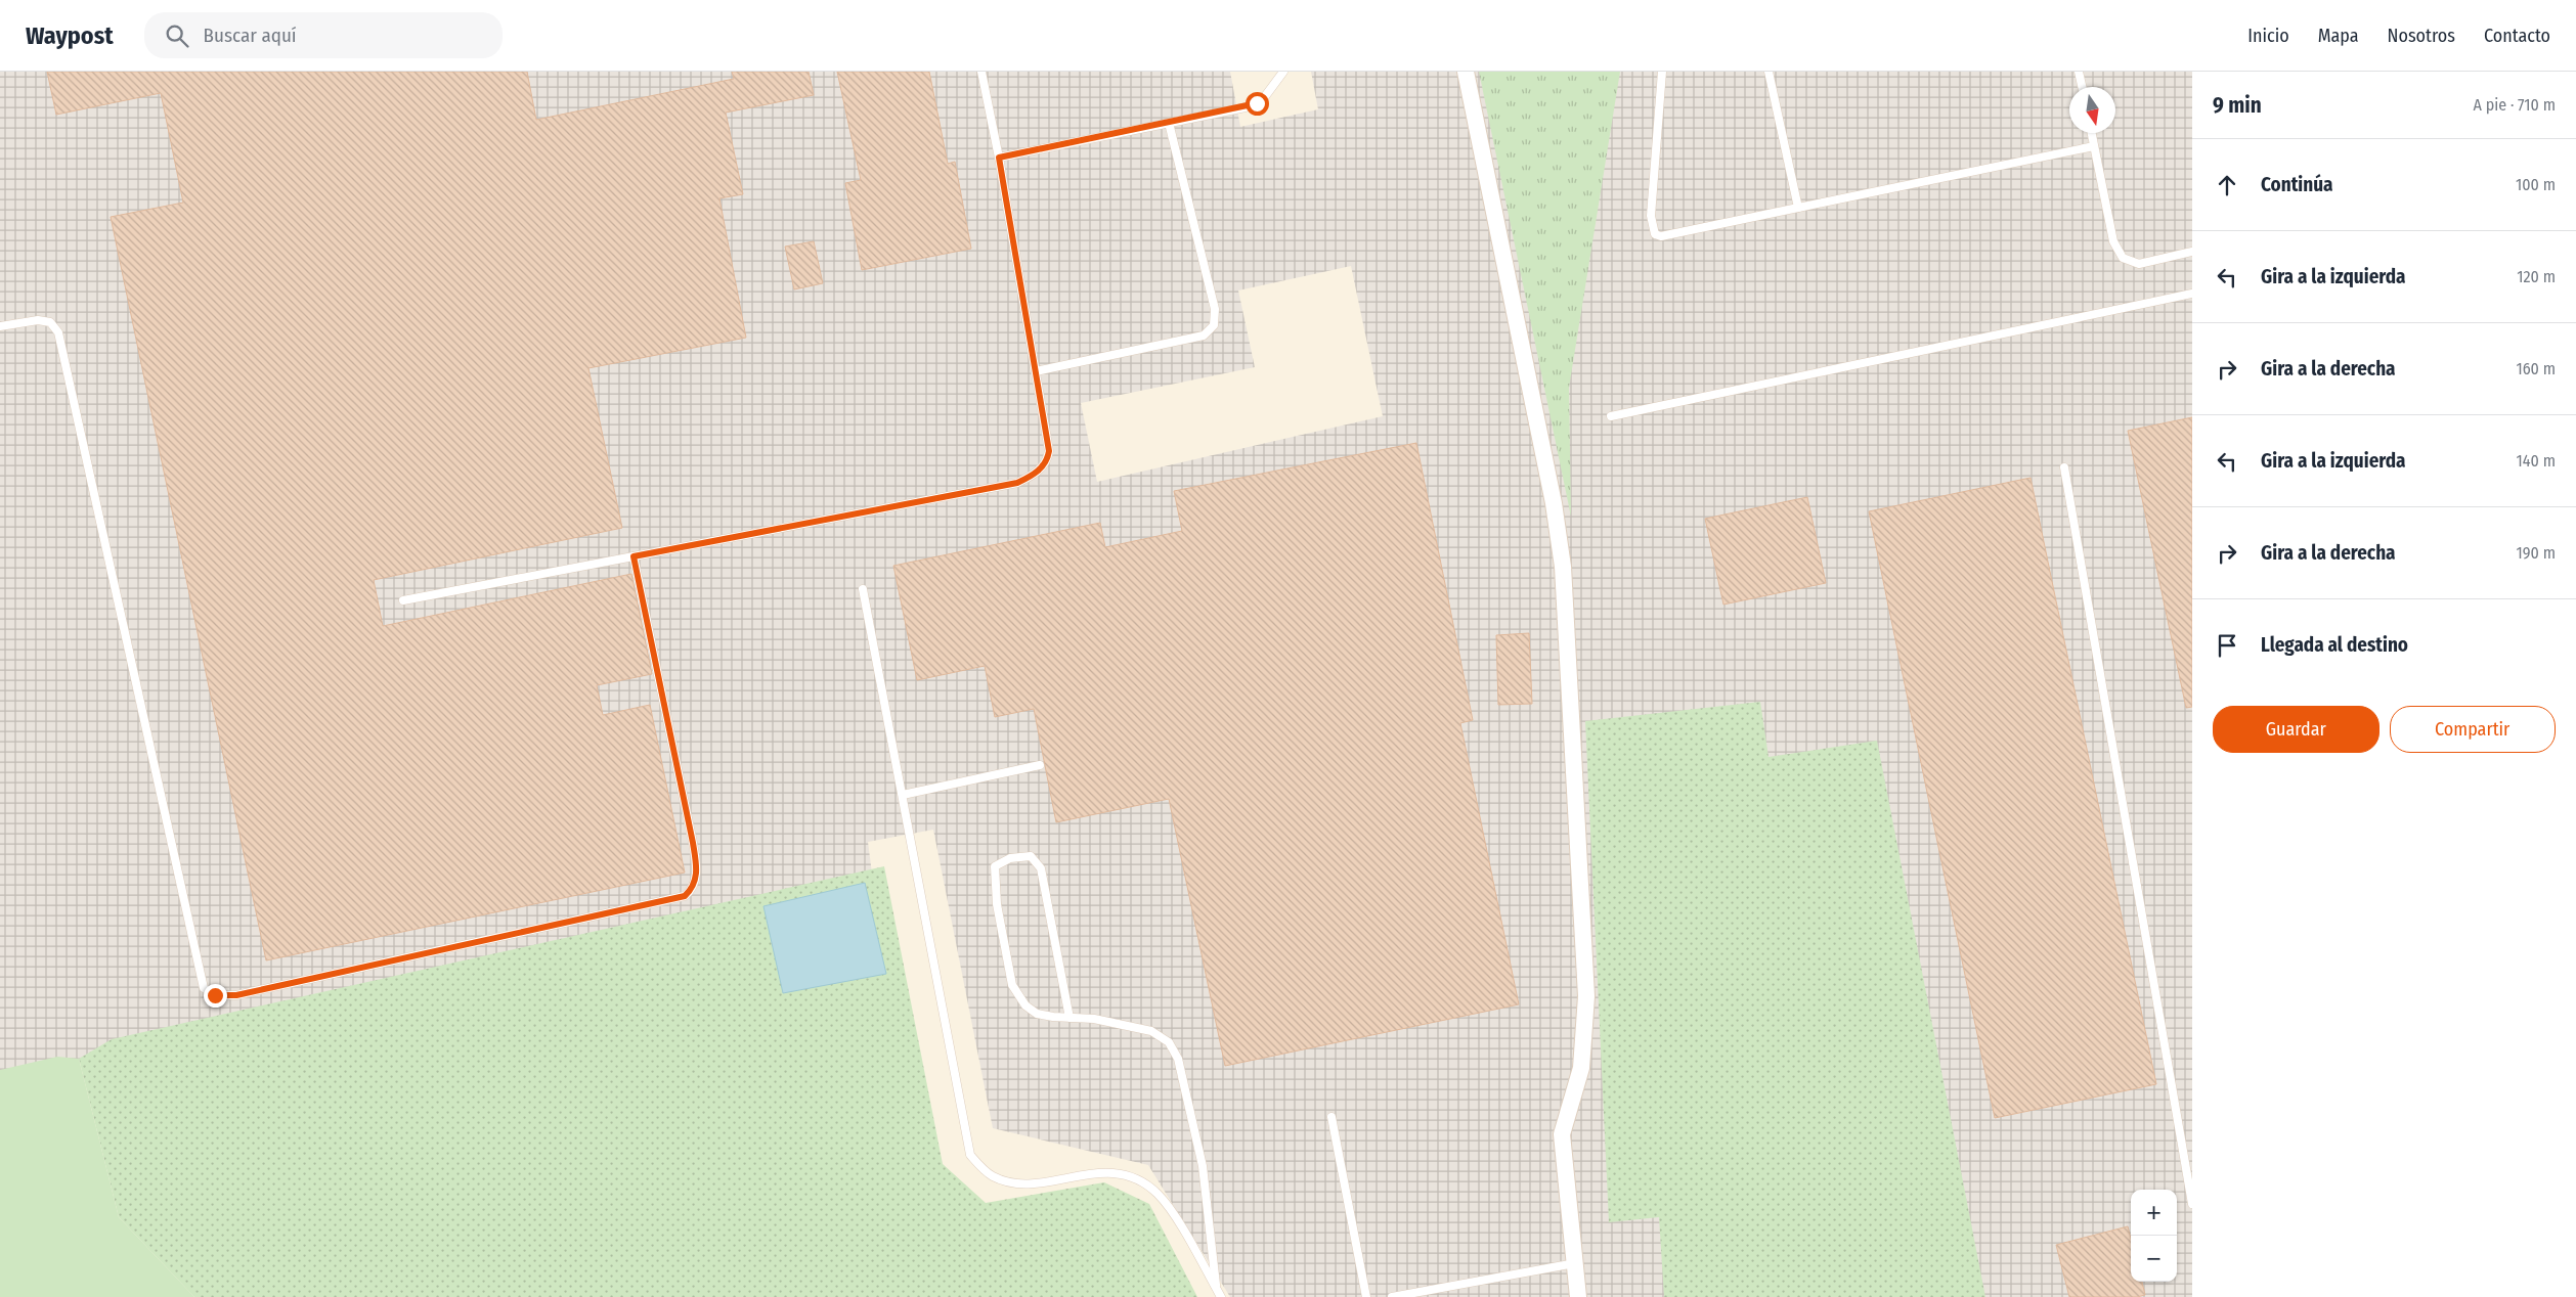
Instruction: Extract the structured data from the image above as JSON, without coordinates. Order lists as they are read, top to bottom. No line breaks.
{"north":"bottom","page":{"header":"Waypost","search":"Buscar aquí","nav":["Inicio","Mapa","Nosotros","Contacto"],"heading":["9 min","A pie · 710 m"],"list":[["Continúa","100 m"],["Gira a la izquierda","120 m"],["Gira a la derecha","160 m"],["Gira a la izquierda","140 m"],["Gira a la derecha","190 m"],"Llegada al destino"],"buttons":["Guardar","Compartir"],"map_buttons":["+","−"]}}
